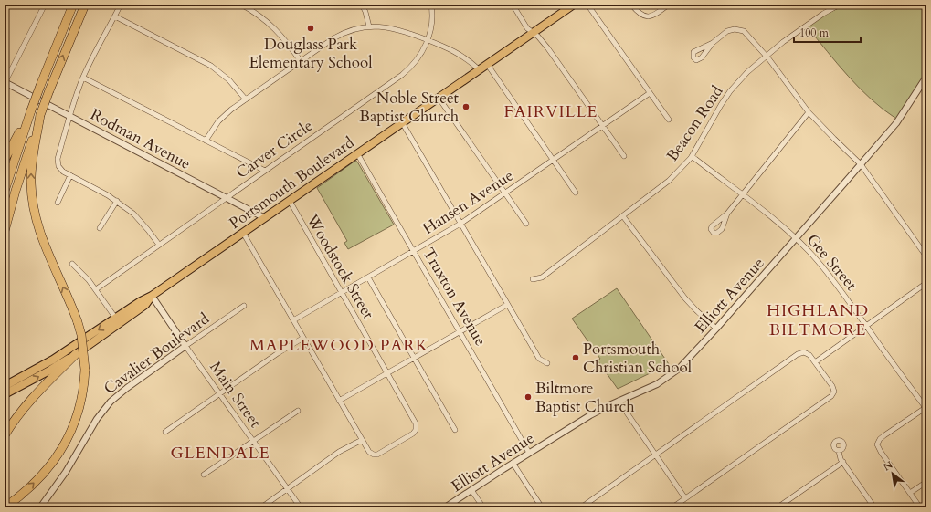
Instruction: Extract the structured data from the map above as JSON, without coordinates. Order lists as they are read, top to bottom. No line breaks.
{"streets":{"main road":["Portsmouth Boulevard"],"street":["Beacon Road","Rodman Avenue","Carver Circle","Hansen Avenue","Gee Street","Woodstock Street","Elliott Avenue","Truxton Avenue","Cavalier Boulevard","Main Street"]},"crossings":[["Beacon Road","Gee Street"],["Rodman Avenue","Carver Circle"],["Rodman Avenue","Portsmouth Boulevard"],["Portsmouth Boulevard","Woodstock Street"],["Portsmouth Boulevard","Truxton Avenue"],["Portsmouth Boulevard","Main Street"],["Hansen Avenue","Woodstock Street"],["Hansen Avenue","Truxton Avenue"],["Gee Street","Elliott Avenue"],["Elliott Avenue","Truxton Avenue"],["Cavalier Boulevard","Main Street"]],"districts":["FAIRVILLE","HIGHLAND BILTMORE","MAPLEWOOD PARK","GLENDALE"],"places":["Douglass Park Elementary School","Noble Street Baptist Church","Portsmouth Christian School","Biltmore Baptist Church"],"scale_bar":"100 m","north":"top left"}
